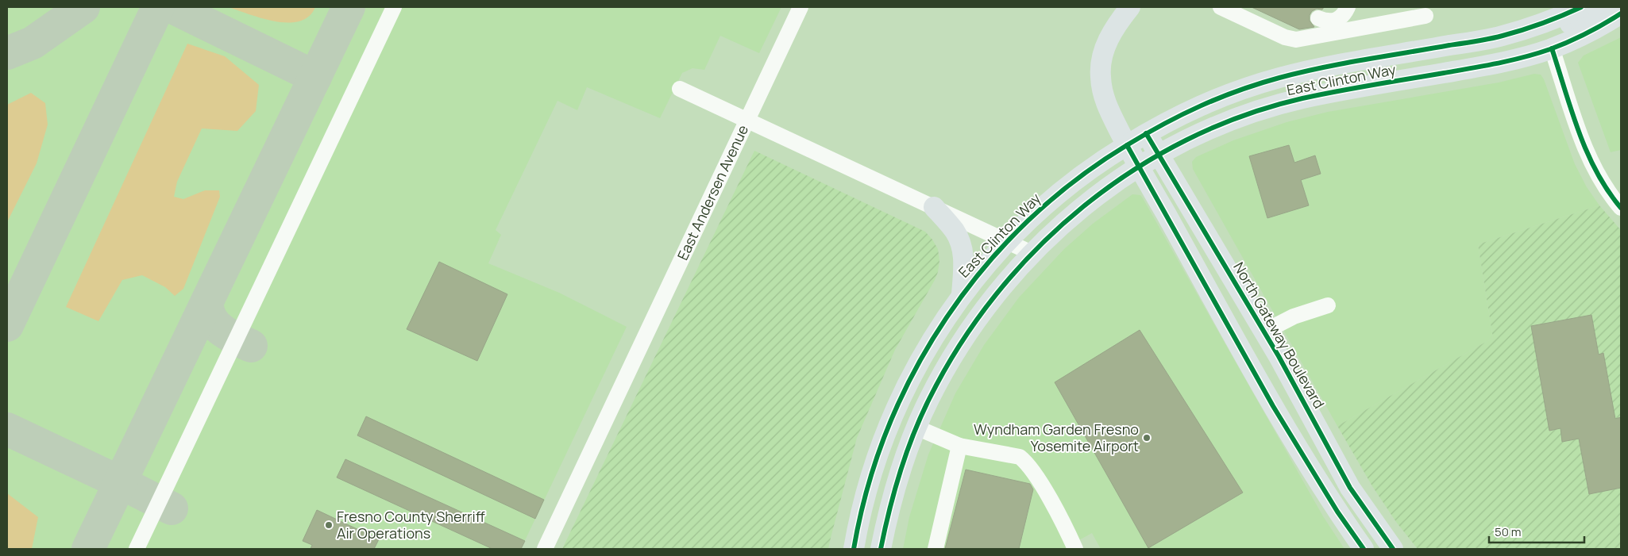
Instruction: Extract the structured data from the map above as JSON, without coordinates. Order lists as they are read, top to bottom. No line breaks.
{"streets":{"main road":["East Clinton Way","North Gateway Boulevard"],"street":["East Andersen Avenue"]},"crossings":[["East Clinton Way","East Andersen Avenue"],["East Clinton Way","North Gateway Boulevard"]],"places":["Wyndham Garden Fresno Yosemite Airport","Fresno County Sherriff Air Operations"],"scale_bar":"50 m"}
